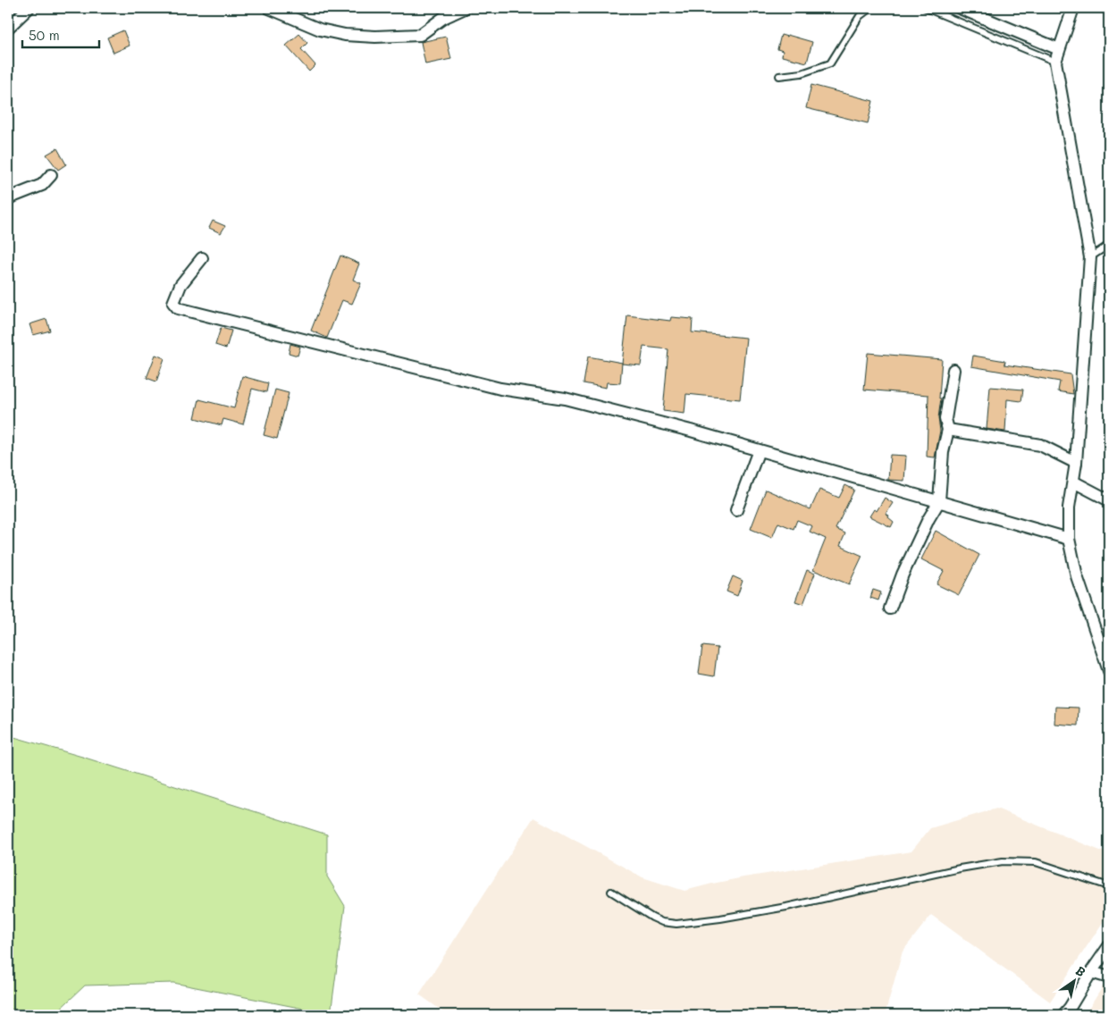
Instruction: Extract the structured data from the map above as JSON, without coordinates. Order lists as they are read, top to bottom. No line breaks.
{"scale_bar":"50 m","north":"top right"}
